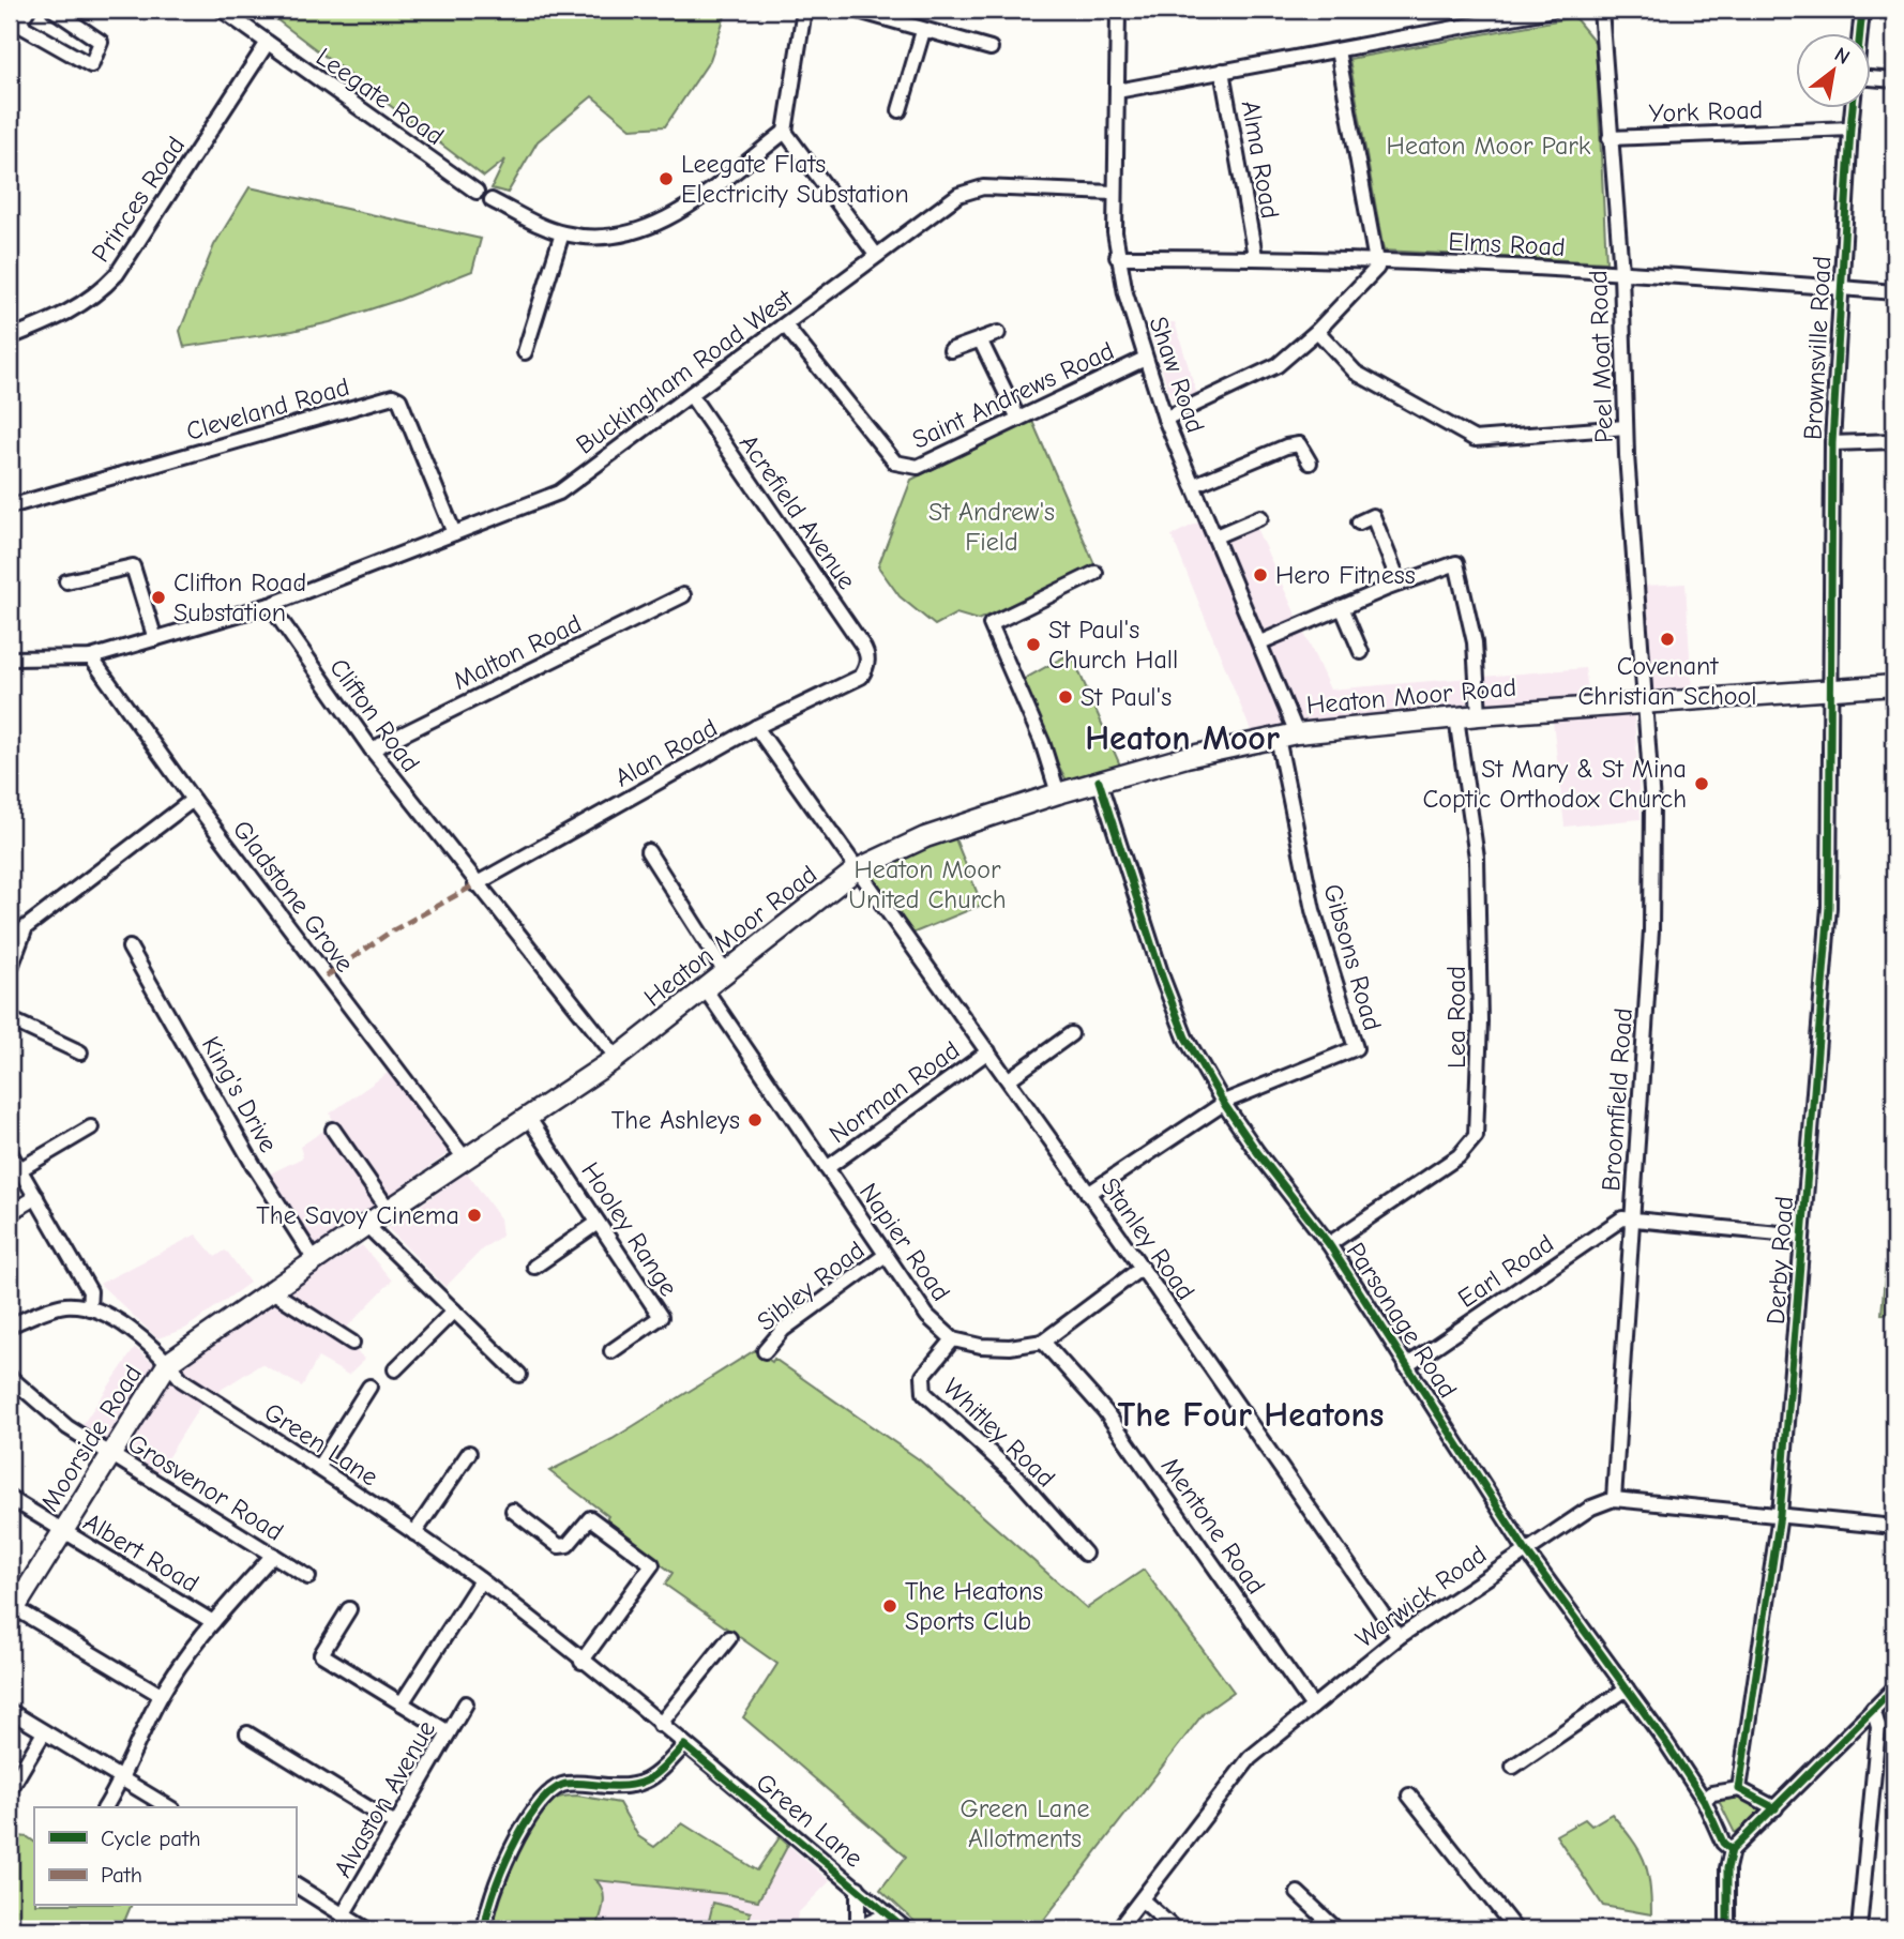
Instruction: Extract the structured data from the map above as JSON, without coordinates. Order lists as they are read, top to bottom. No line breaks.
{"streets":{"main road":["Heaton Moor Road","Moorside Road"],"street":["Leegate Road","York Road","Alma Road","Princes Road","Elms Road","Brownsville Road","Peel Moat Road","Buckingham Road West","Shaw Road","Saint Andrews Road","Cleveland Road","Acrefield Avenue","Malton Road","Clifton Road","Alan Road","Gladstone Grove","Gibsons Road","Lea Road","Norman Road","King's Drive","Broomfield Road","Hooley Range","Stanley Road","Napier Road","Derby Road","Earl Road","Sibley Road","Parsonage Road","Whitley Road","Green Lane","Grosvenor Road","Mentone Road","Albert Road","Warwick Road","Alvaston Avenue"]},"crossings":[["Leegate Road","Princes Road"],["York Road","Brownsville Road"],["York Road","Peel Moat Road"],["Alma Road","Elms Road"],["Elms Road","Brownsville Road"],["Elms Road","Peel Moat Road"],["Elms Road","Shaw Road"],["Brownsville Road","Heaton Moor Road"],["Brownsville Road","Derby Road"],["Peel Moat Road","Heaton Moor Road"],["Peel Moat Road","Broomfield Road"],["Buckingham Road West","Shaw Road"],["Buckingham Road West","Saint Andrews Road"],["Buckingham Road West","Cleveland Road"],["Buckingham Road West","Acrefield Avenue"],["Buckingham Road West","Clifton Road"],["Shaw Road","Saint Andrews Road"],["Shaw Road","Heaton Moor Road"],["Shaw Road","Gibsons Road"],["Acrefield Avenue","Alan Road"],["Malton Road","Clifton Road"],["Heaton Moor Road","Clifton Road"],["Heaton Moor Road","Gladstone Grove"],["Heaton Moor Road","Gibsons Road"],["Heaton Moor Road","Lea Road"],["Heaton Moor Road","King's Drive"],["Heaton Moor Road","Broomfield Road"],["Heaton Moor Road","Hooley Range"],["Heaton Moor Road","Stanley Road"],["Heaton Moor Road","Napier Road"],["Heaton Moor Road","Derby Road"],["Heaton Moor Road","Parsonage Road"],["Heaton Moor Road","Moorside Road"],["Heaton Moor Road","Green Lane"],["Clifton Road","Alan Road"],["Alan Road","Stanley Road"],["Gibsons Road","Parsonage Road"],["Lea Road","Parsonage Road"],["Norman Road","Stanley Road"],["Norman Road","Napier Road"],["Broomfield Road","Earl Road"],["Broomfield Road","Warwick Road"],["Stanley Road","Napier Road"],["Stanley Road","Warwick Road"],["Napier Road","Sibley Road"],["Napier Road","Whitley Road"],["Napier Road","Mentone Road"],["Earl Road","Parsonage Road"],["Parsonage Road","Warwick Road"],["Moorside Road","Green Lane"],["Moorside Road","Grosvenor Road"],["Moorside Road","Albert Road"],["Mentone Road","Warwick Road"]],"districts":["Heaton Moor","The Four Heatons"],"parks":["Heaton Moor Park","St Andrew's Field","Heaton Moor United Church","Green Lane Allotments"],"places":["Leegate Flats Electricity Substation","Hero Fitness","Clifton Road Substation","Covenant Christian School","St Paul's Church Hall","St Paul's","St Mary & St Mina Coptic Orthodox Church","The Ashleys","The Savoy Cinema","The Heatons Sports Club"],"legend":["Cycle path","Path"],"north":"top right"}
